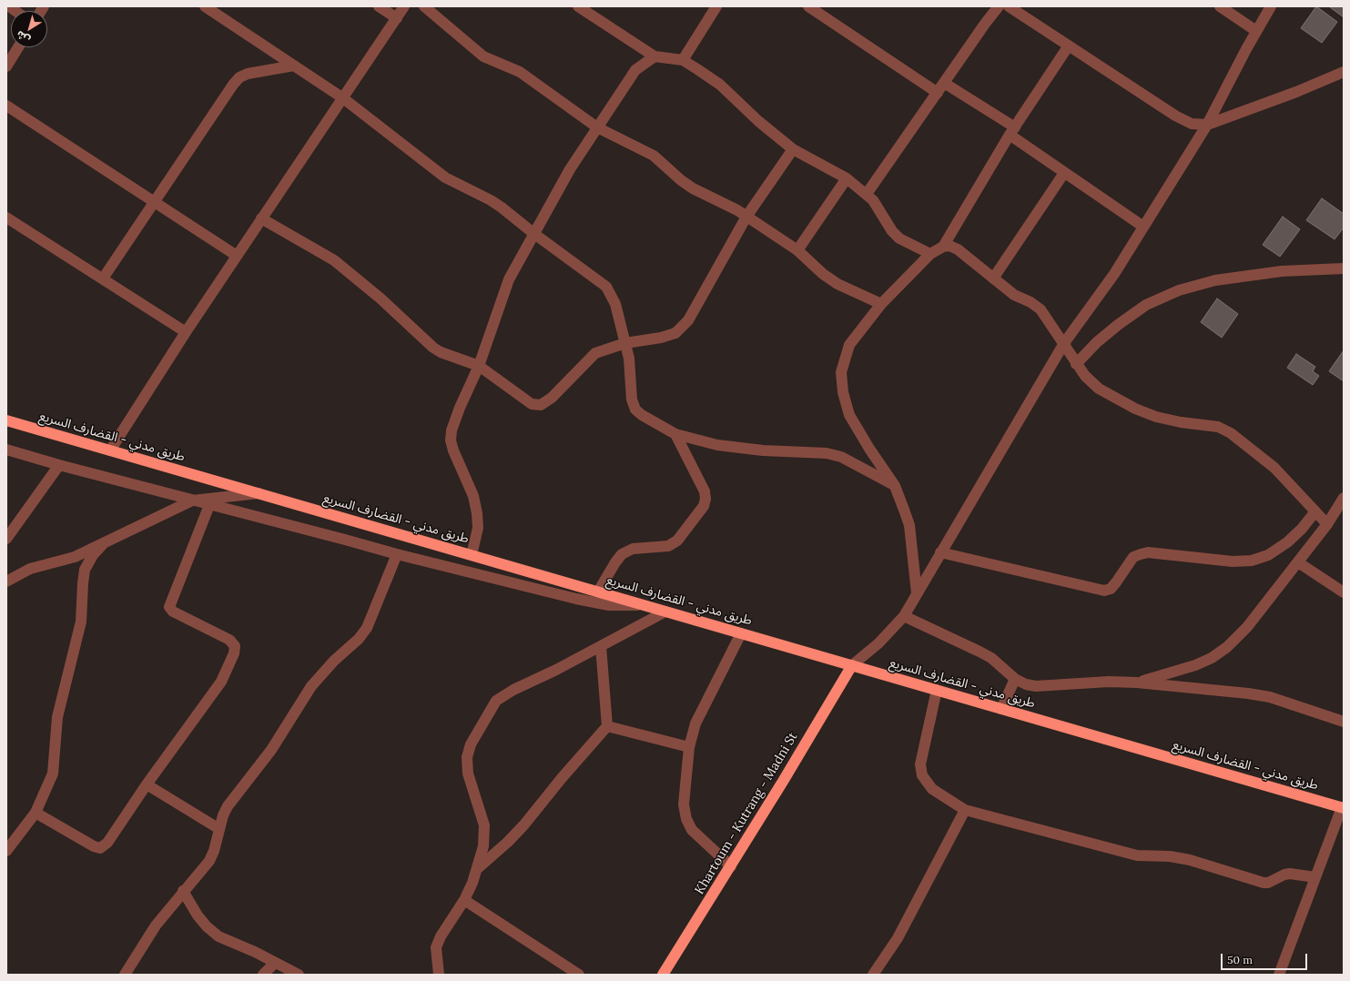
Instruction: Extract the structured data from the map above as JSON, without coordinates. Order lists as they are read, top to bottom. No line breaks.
{"streets":{"highway":["طريق مدني - القضارف السريع","Khartoum - Kutrang - Madni St"]},"crossings":[["طريق مدني - القضارف السريع","Khartoum - Kutrang - Madni St"]],"scale_bar":"50 m","north":"bottom left"}
